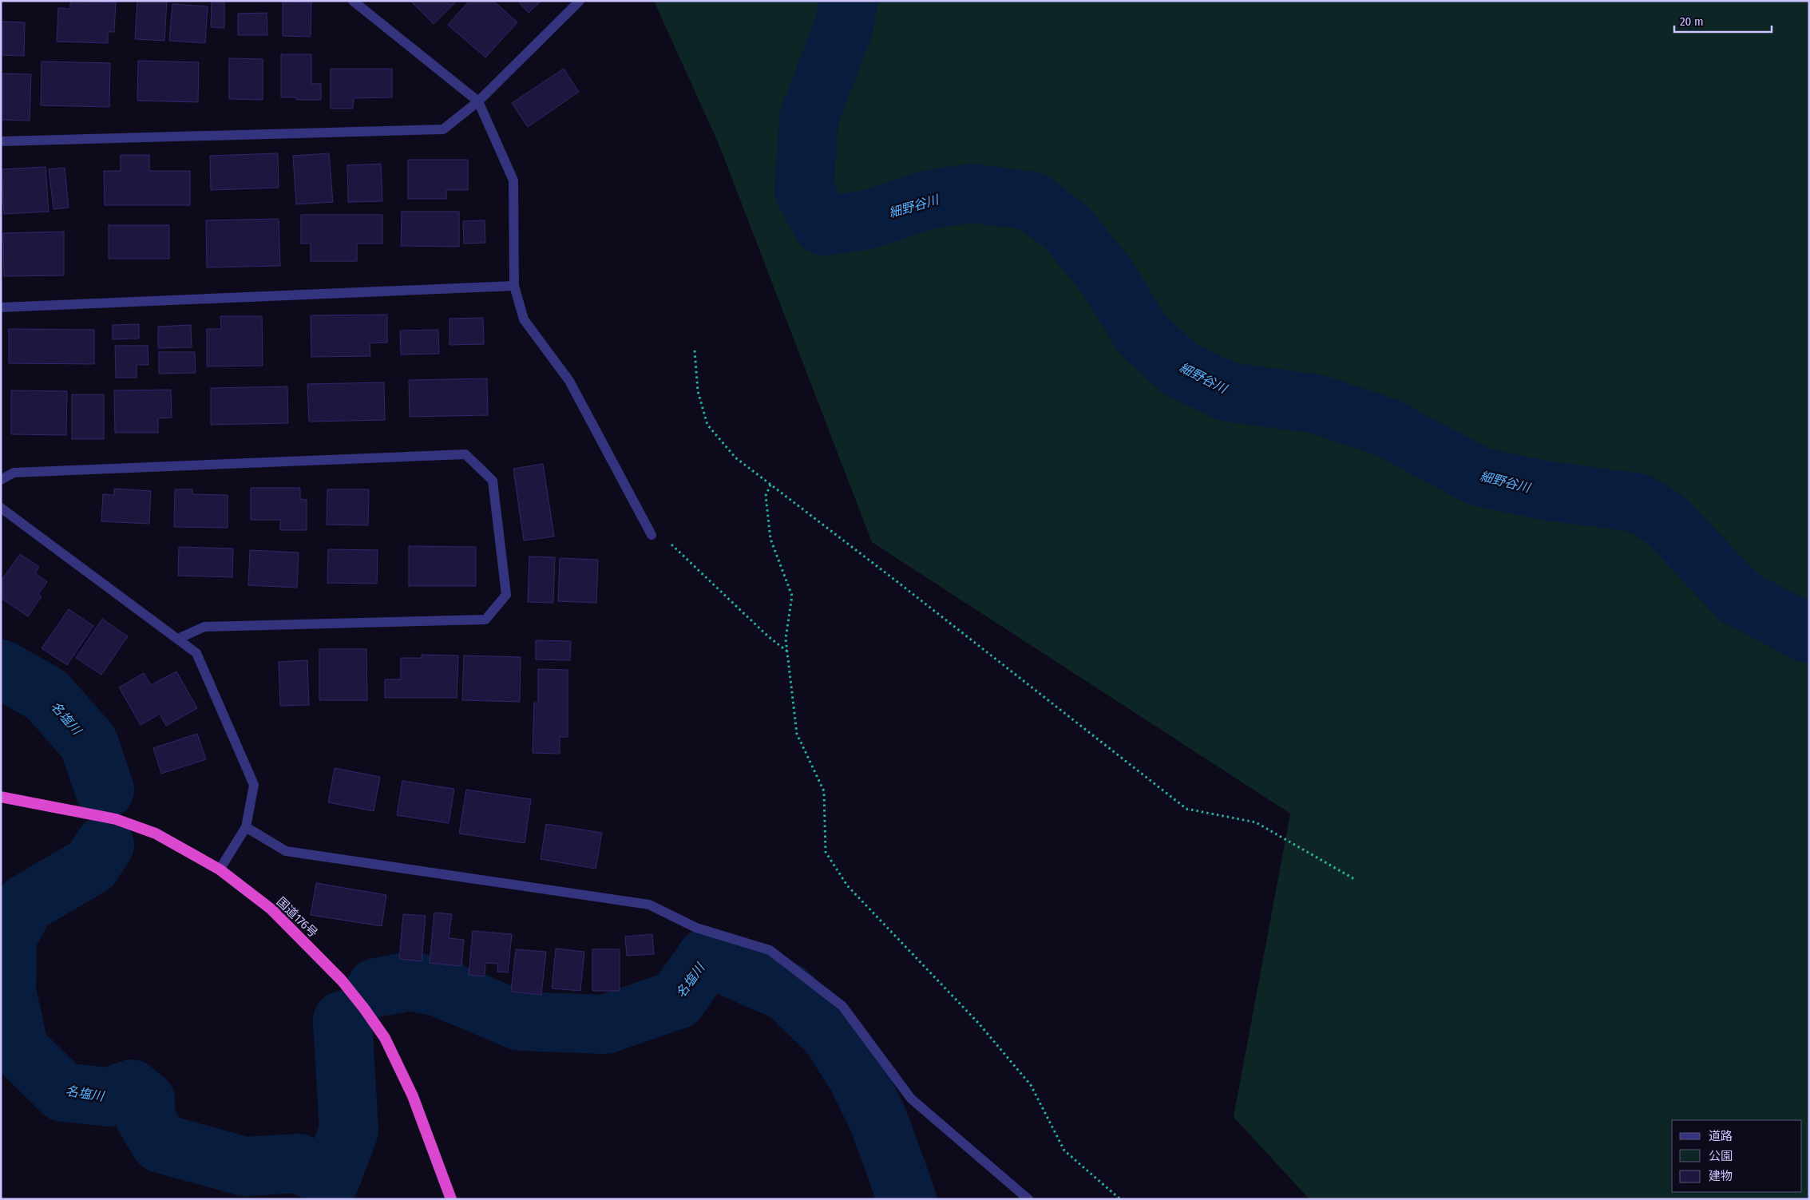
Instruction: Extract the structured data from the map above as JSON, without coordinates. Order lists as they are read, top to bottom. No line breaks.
{"streets":{"highway":["国道176号"]},"water":["細野谷川","名塩川"],"legend":["道路","公園","建物"],"scale_bar":"20 m"}
